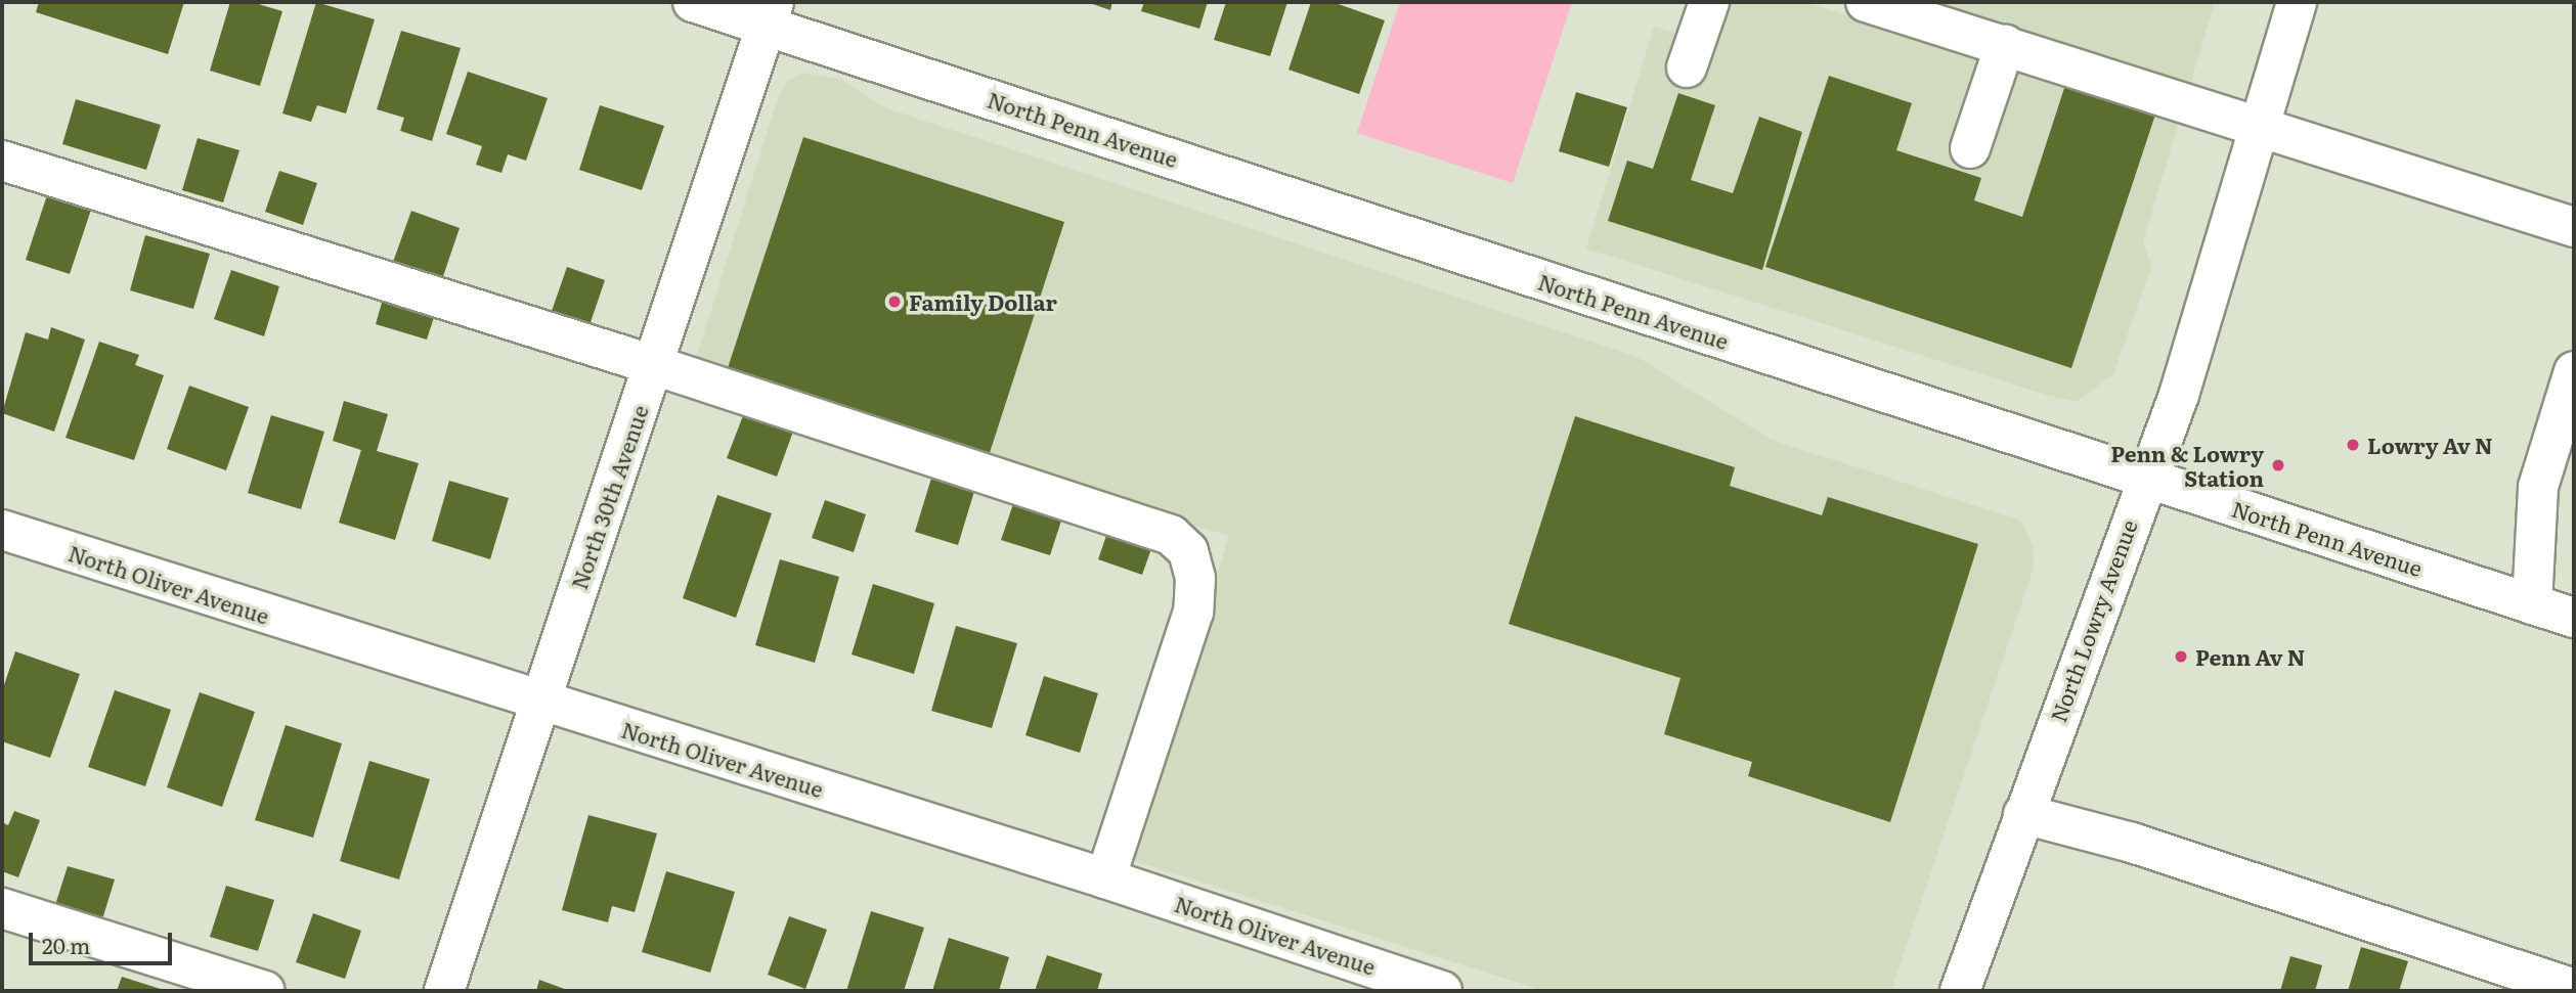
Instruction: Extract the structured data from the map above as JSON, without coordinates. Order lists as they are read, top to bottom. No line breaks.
{"streets":{"main road":["North Penn Avenue","North 30th Avenue","North Oliver Avenue","North Lowry Avenue"]},"crossings":[["North Penn Avenue","North 30th Avenue"],["North Penn Avenue","North Lowry Avenue"],["North 30th Avenue","North Oliver Avenue"]],"places":["Family Dollar","Lowry Av N","Penn & Lowry Station","Penn Av N"],"scale_bar":"20 m"}
